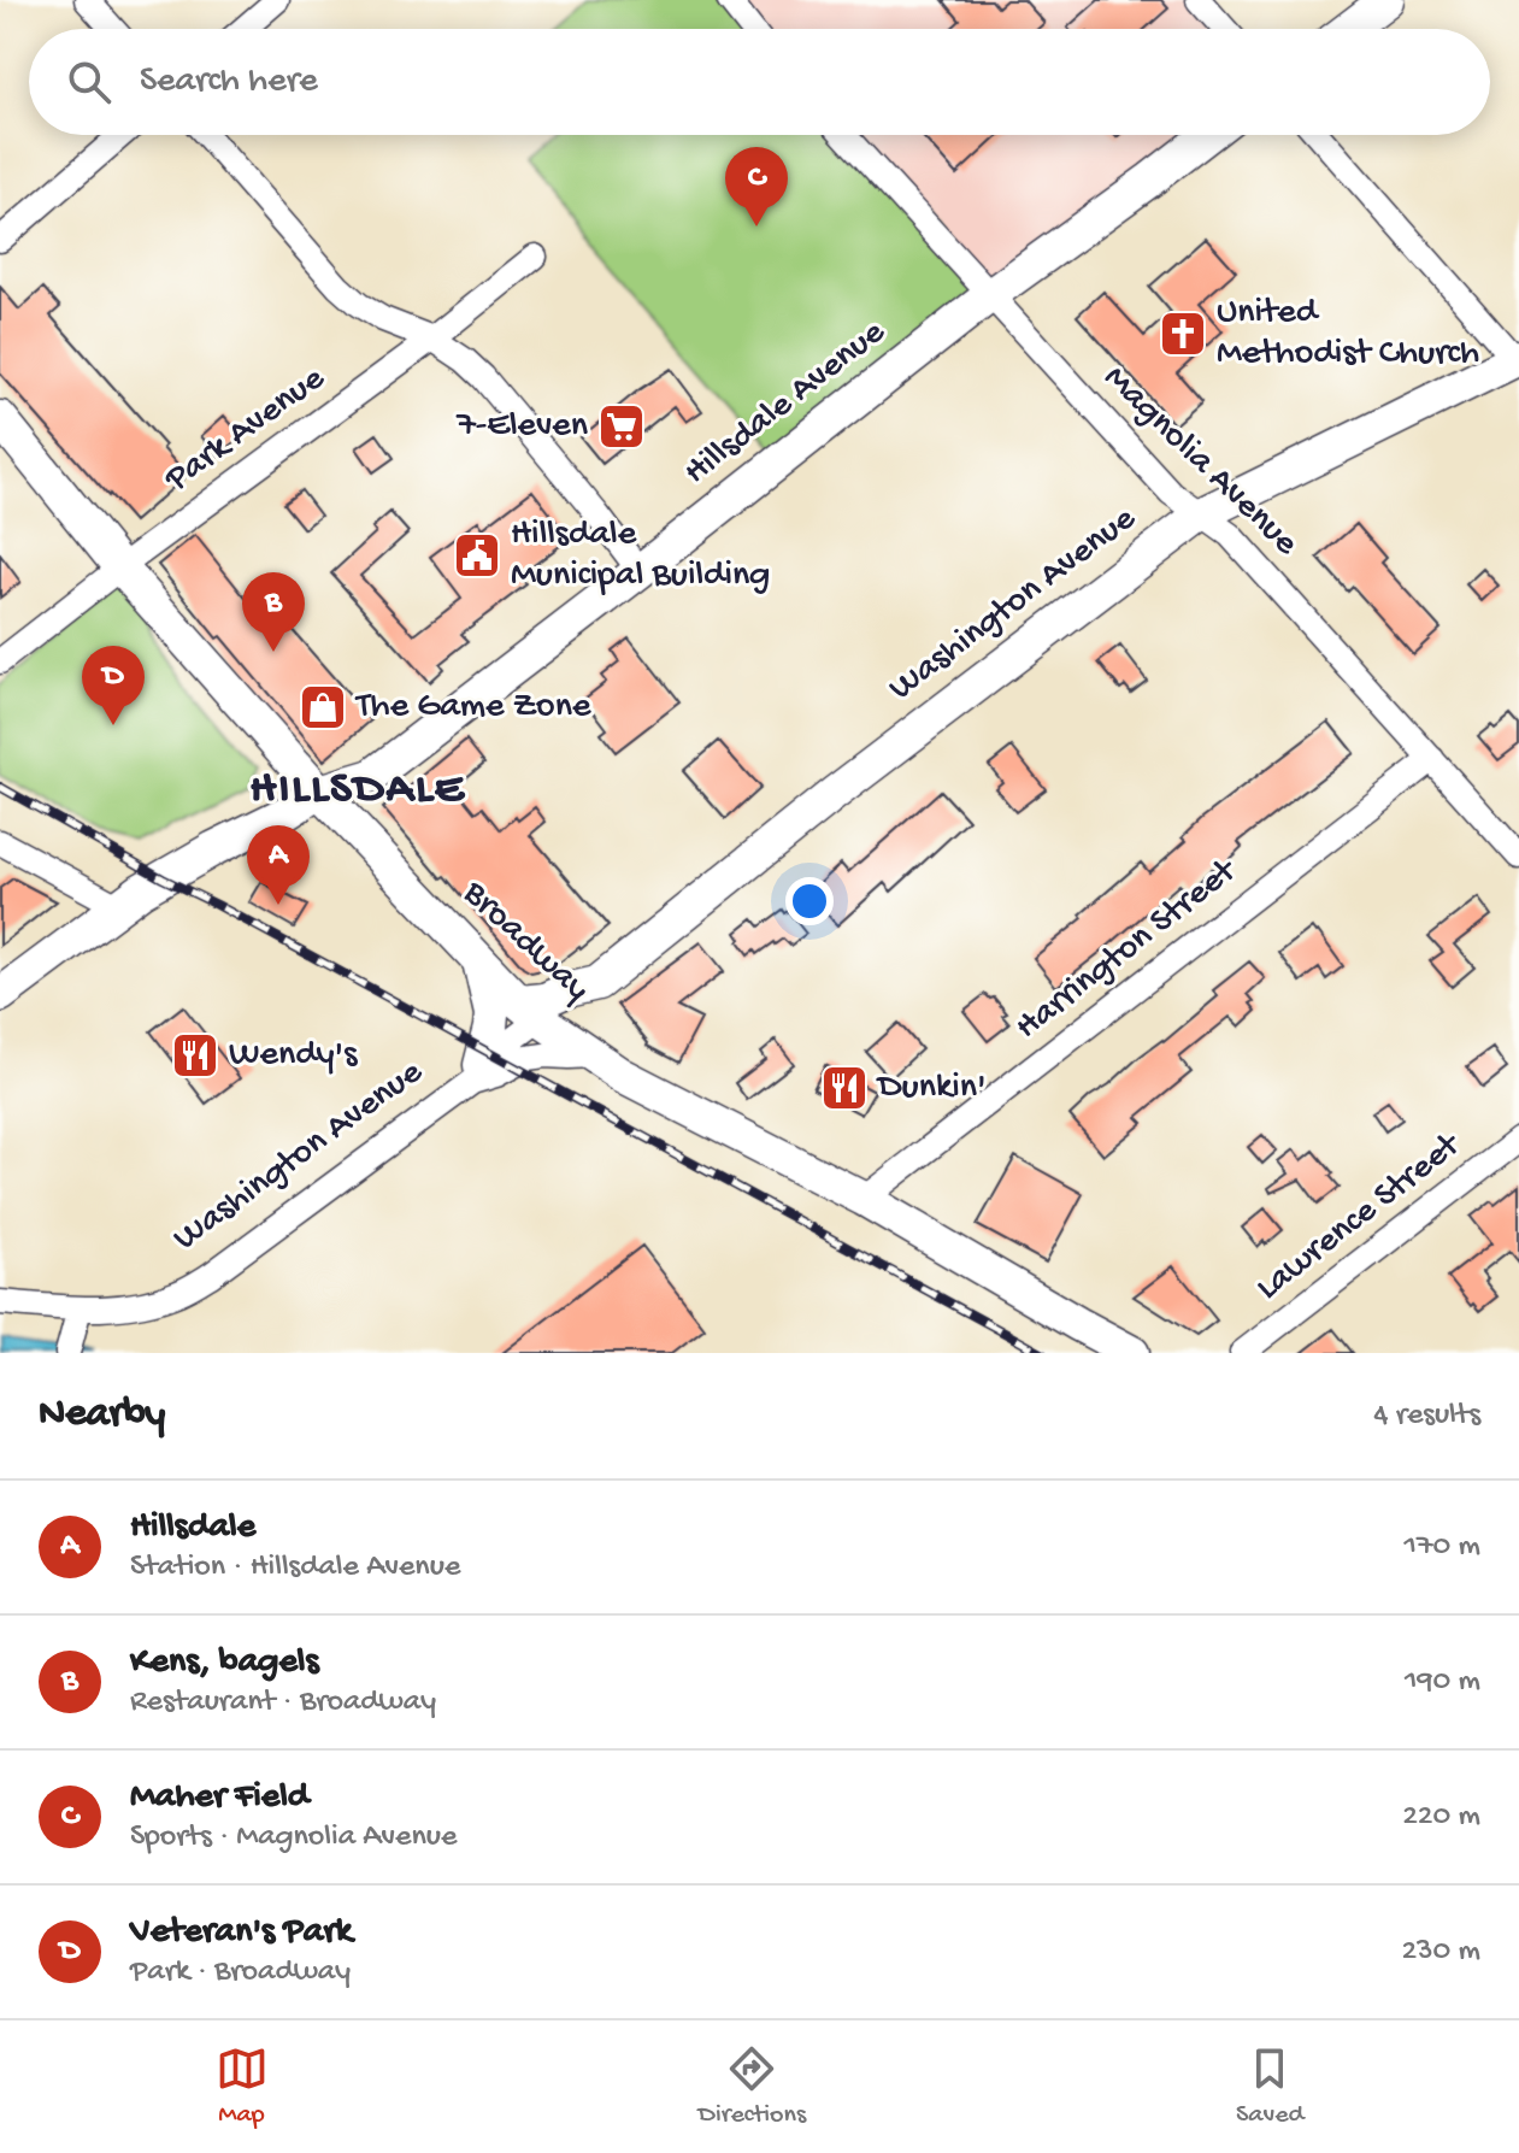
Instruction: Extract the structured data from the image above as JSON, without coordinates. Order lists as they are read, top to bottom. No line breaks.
{"streets":{"street":["Hillsdale Avenue","Park Avenue","Magnolia Avenue","Washington Avenue","Broadway","Harrington Street","Lawrence Street"]},"crossings":[["Hillsdale Avenue","Magnolia Avenue"],["Hillsdale Avenue","Broadway"],["Park Avenue","Broadway"],["Magnolia Avenue","Washington Avenue"],["Magnolia Avenue","Harrington Street"],["Washington Avenue","Broadway"],["Broadway","Harrington Street"]],"districts":["HILLSDALE"],"places":{"church":["United Methodist Church"],"supermarket":["7-Eleven"],"public building":["Hillsdale Municipal Building"],"shop":["The Game Zone"],"restaurant":["Wendy's","Dunkin'"]},"page":{"search":"Search here","pins":["C","B","D","A"],"heading":["Nearby","4 results"],"list":[{"mark":"A","name":"Hillsdale","note":"Station · Hillsdale Avenue","value":"170 m"},{"mark":"B","name":"Kens, bagels","note":"Restaurant · Broadway","value":"190 m"},{"mark":"C","name":"Maher Field","note":"Sports · Magnolia Avenue","value":"220 m"},{"mark":"D","name":"Veteran's Park","note":"Park · Broadway","value":"230 m"}],"nav":["Map","Directions","Saved"]}}
